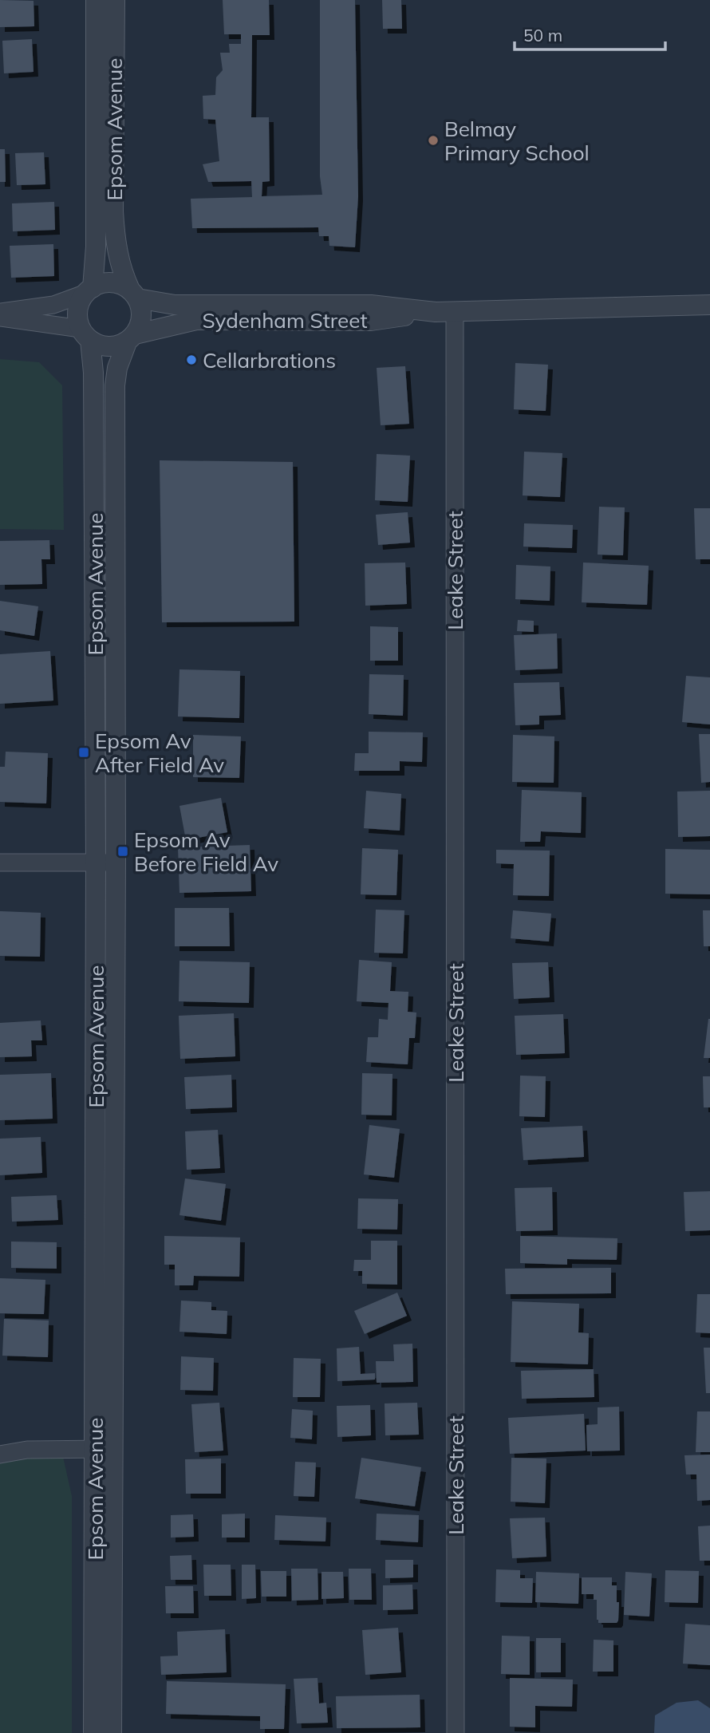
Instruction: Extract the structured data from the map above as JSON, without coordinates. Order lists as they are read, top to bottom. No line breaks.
{"streets":{"street":["Epsom Avenue","Sydenham Street","Leake Street"]},"crossings":[["Epsom Avenue","Sydenham Street"],["Sydenham Street","Leake Street"]],"places":{"other":["Belmay Primary School","Cellarbrations"],"transit":["Epsom Av After Field Av","Epsom Av Before Field Av"]},"scale_bar":"50 m"}
